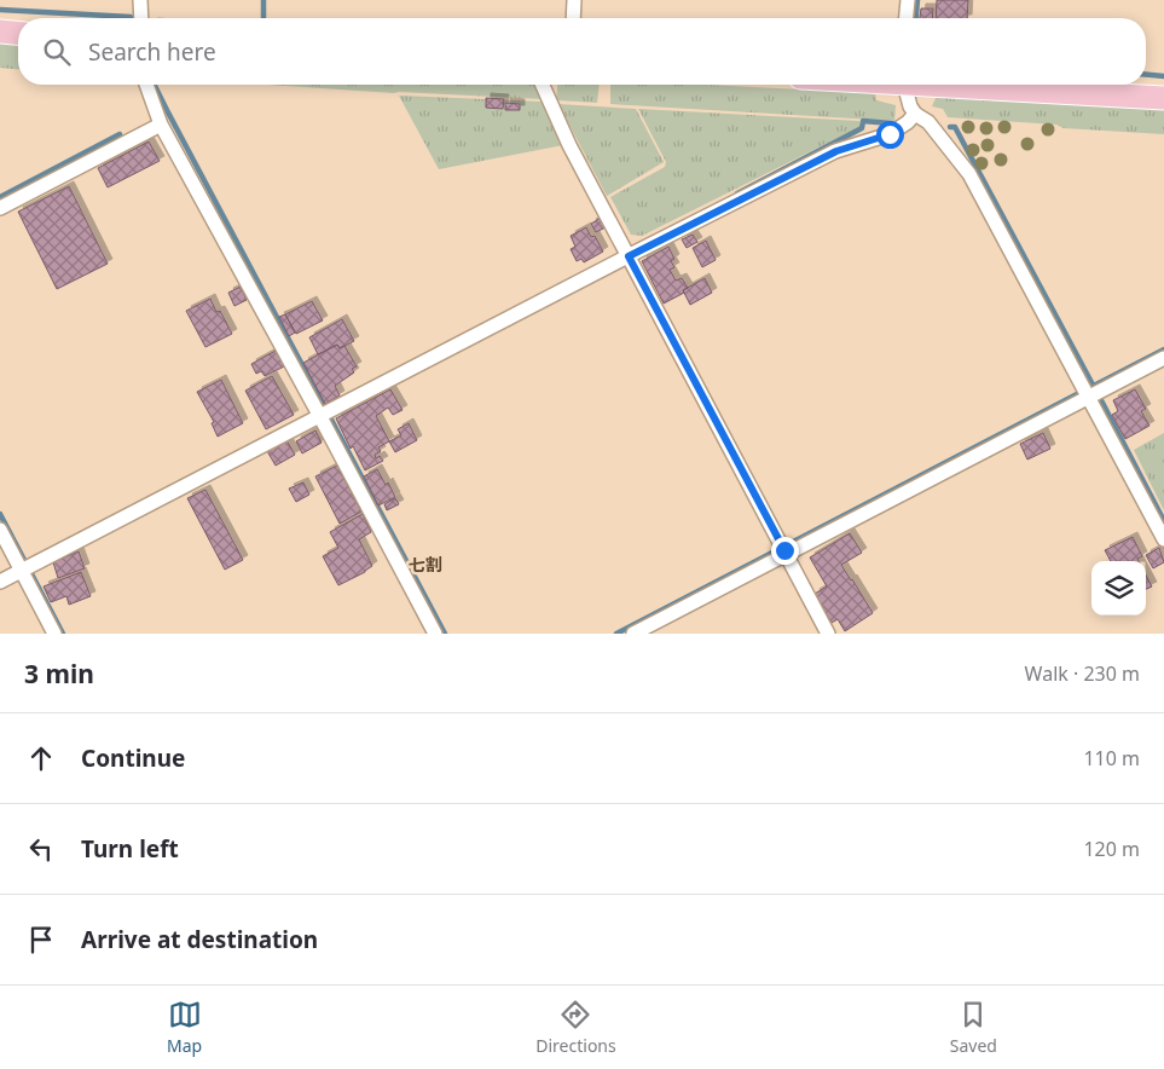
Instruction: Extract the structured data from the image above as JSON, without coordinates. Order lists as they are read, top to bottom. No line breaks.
{"districts":["七割"],"page":{"search":"Search here","heading":["3 min","Walk · 230 m"],"list":[["Continue","110 m"],["Turn left","120 m"],"Arrive at destination"],"nav":["Map","Directions","Saved"]}}
